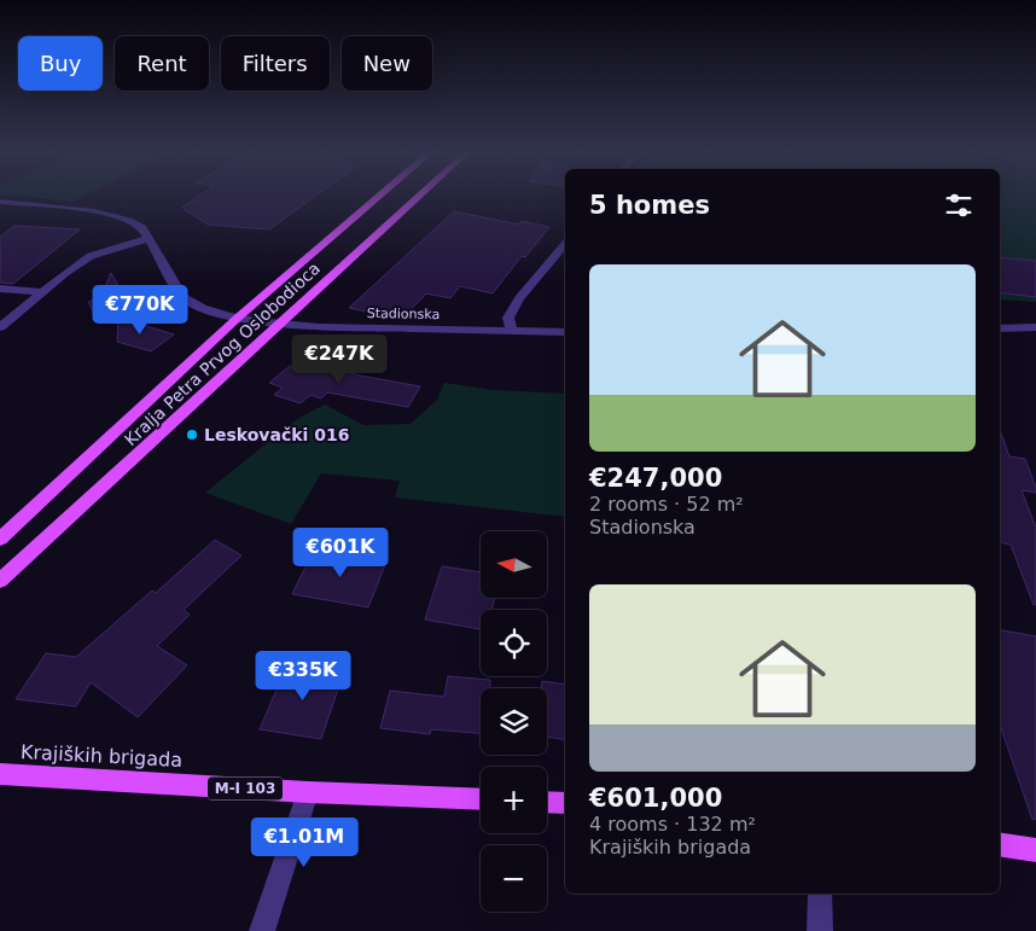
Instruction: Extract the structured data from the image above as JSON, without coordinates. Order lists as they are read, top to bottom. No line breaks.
{"streets":{"main road":["Kralja Petra Prvog Oslobodioca","Krajiških brigada","M-I 103"],"street":["Stadionska"]},"crossings":[["Stadionska","Kralja Petra Prvog Oslobodioca"]],"places":["Leskovački 016"],"north":"left","page":{"chip":["Buy","Rent","Filters","New"],"heading":"5 homes","list":[{"name":"€247,000","note":"2 rooms · 52 m² · Stadionska"},{"name":"€601,000","note":"4 rooms · 132 m² · Krajiških brigada"}],"price":["€770K","€247K","€601K","€335K","€1.01M"],"map_buttons":["+","−"]}}
